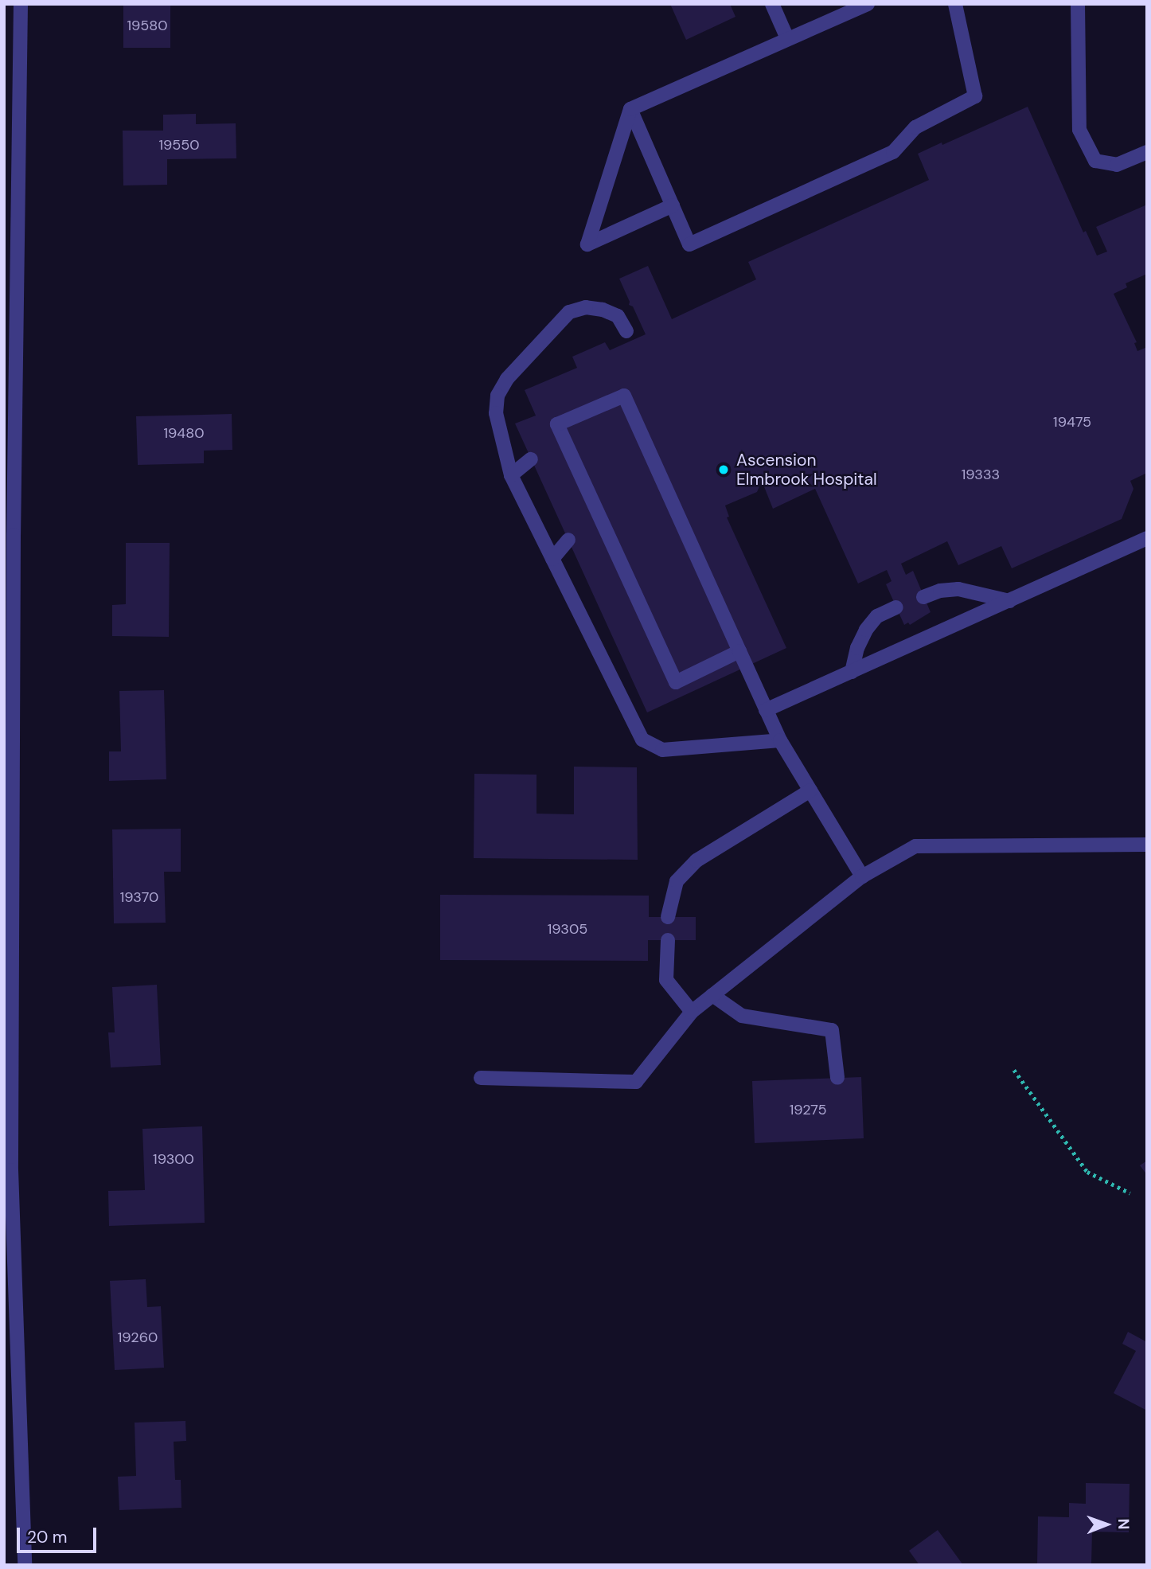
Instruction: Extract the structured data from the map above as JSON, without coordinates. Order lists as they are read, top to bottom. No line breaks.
{"places":["Ascension Elmbrook Hospital"],"house_numbers":["19580","19550","19475","19480","19333","19370","19305","19275","19300","19260"],"scale_bar":"20 m","north":"right"}
